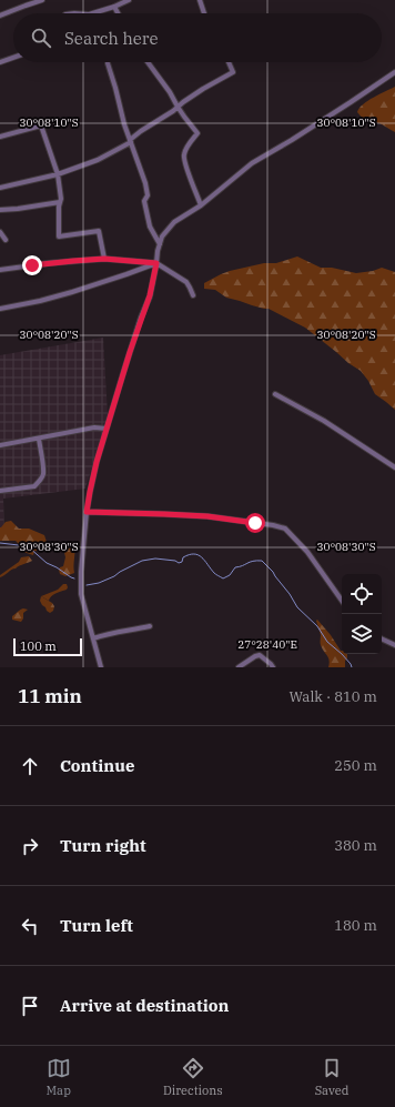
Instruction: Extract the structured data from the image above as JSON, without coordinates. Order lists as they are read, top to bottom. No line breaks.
{"scale_bar":"100 m","page":{"search":"Search here","scale":"100 m","heading":["11 min","Walk · 810 m"],"list":[["Continue","250 m"],["Turn right","380 m"],["Turn left","180 m"],"Arrive at destination"],"nav":["Map","Directions","Saved"]},"coordinates":["30°08'10\"S","30°08'20\"S","30°08'30\"S","27°28'40\"E"]}
